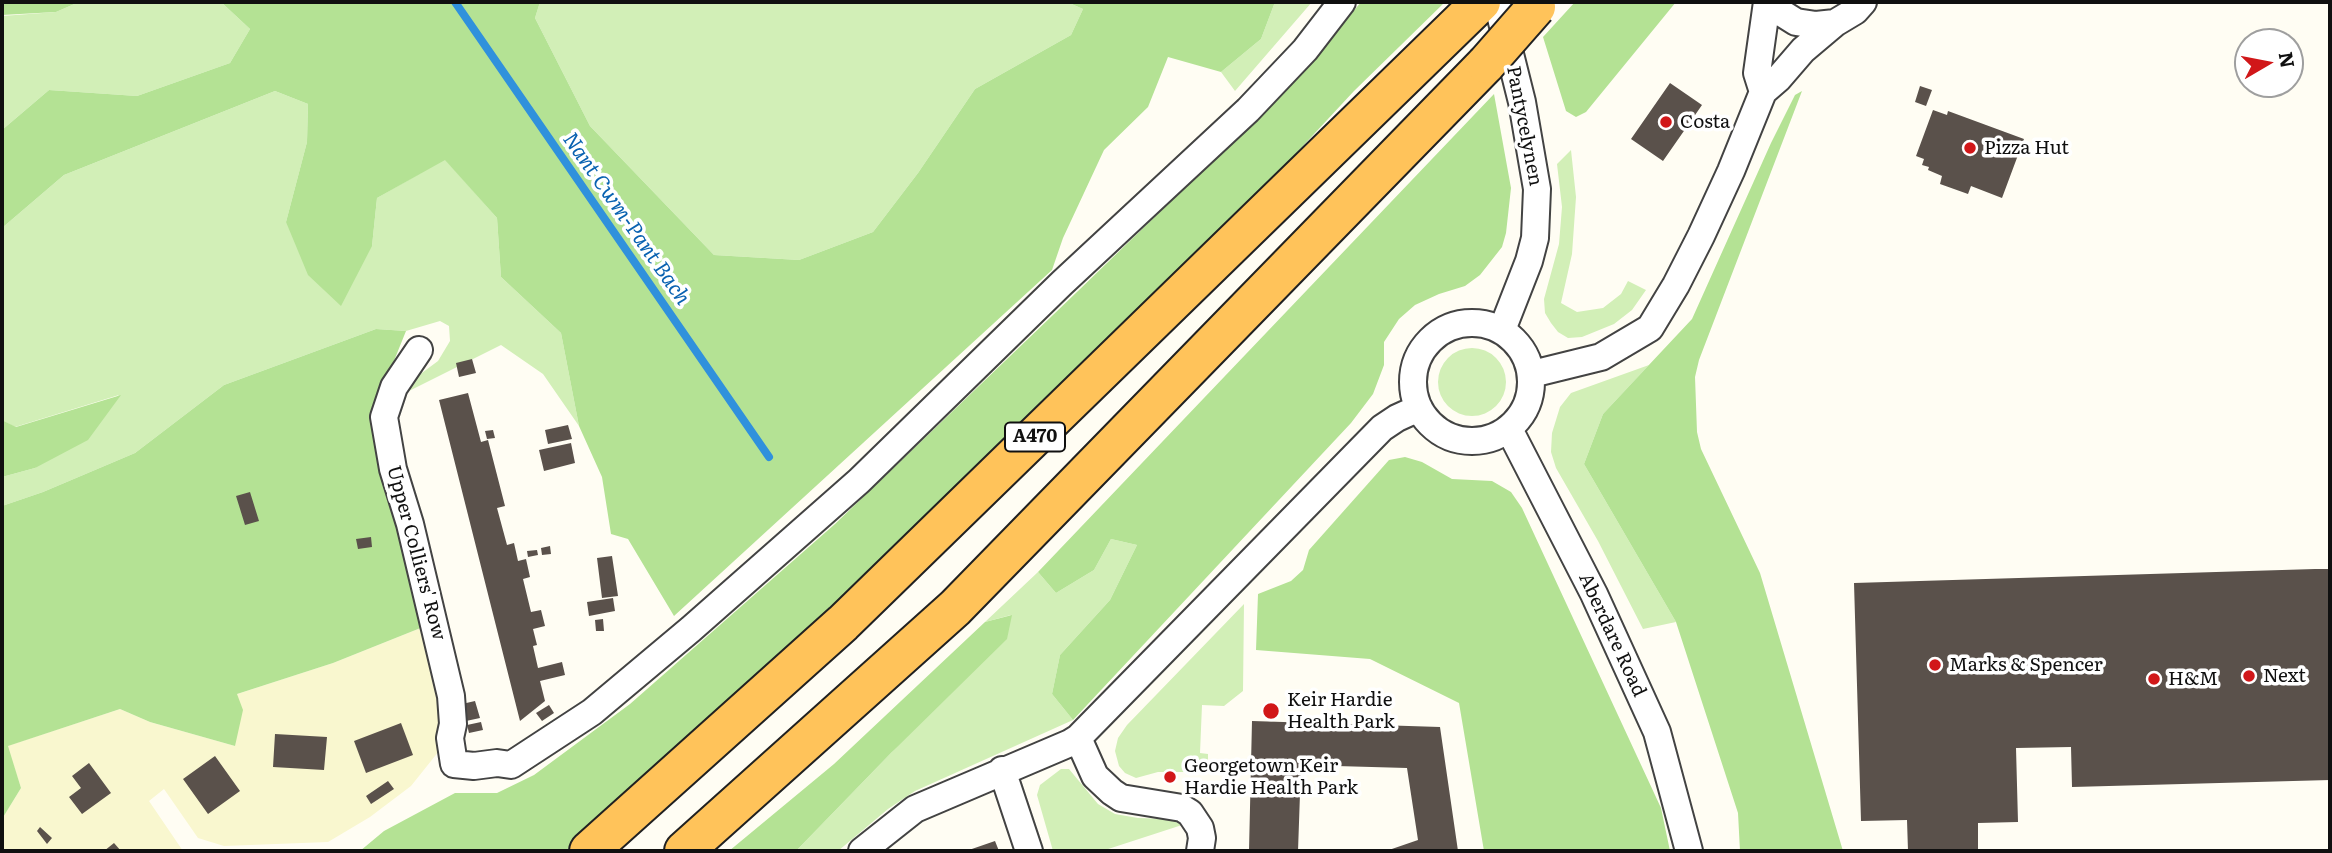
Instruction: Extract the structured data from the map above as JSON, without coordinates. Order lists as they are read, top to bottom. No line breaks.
{"streets":{"highway":["A470"],"street":["Pantycelynen","Upper Colliers' Row","Aberdare Road"]},"crossings":[["Pantycelynen","A470"],["Pantycelynen","Aberdare Road"]],"water":["Nant Cwm-Pant Bach"],"places":["Costa","Pizza Hut","Marks & Spencer","Next","H&M","Keir Hardie Health Park","Georgetown Keir Hardie Health Park"],"north":"right"}
